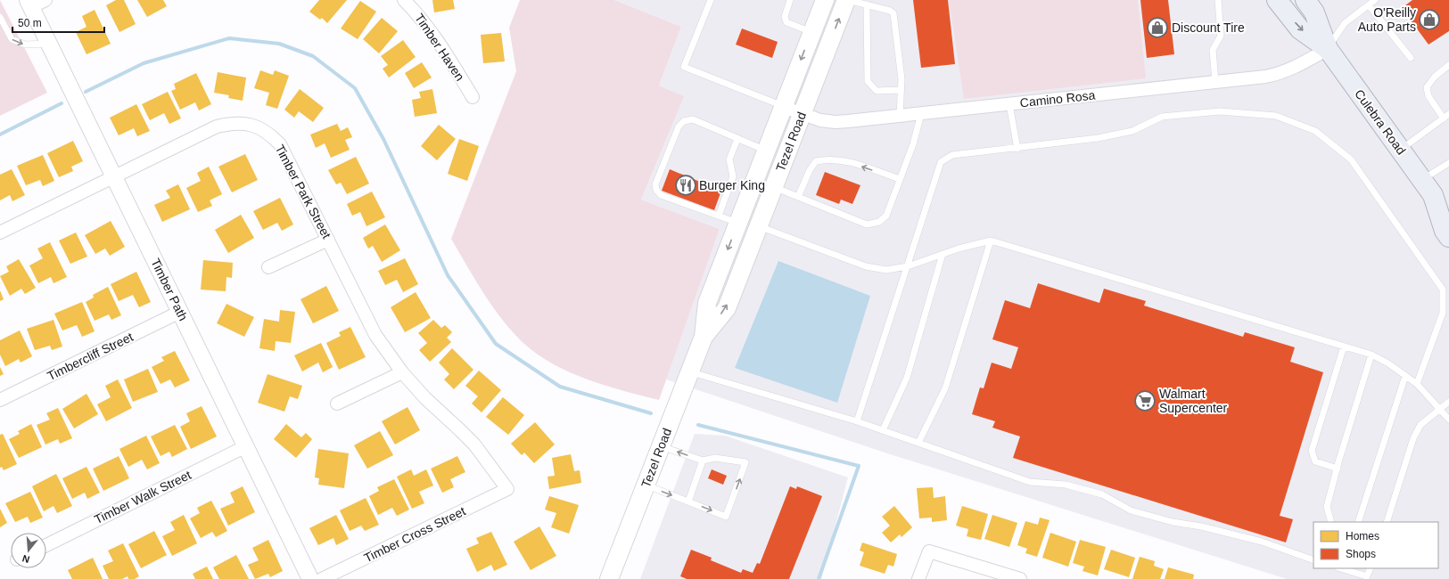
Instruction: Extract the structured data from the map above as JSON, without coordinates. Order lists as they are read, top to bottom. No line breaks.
{"streets":{"main road":["Culebra Road","Tezel Road"],"street":["Timber Haven","Camino Rosa","Timber Park Street","Timber Path","Timbercliff Street","Timber Walk Street","Timber Cross Street"]},"crossings":[["Camino Rosa","Culebra Road"],["Camino Rosa","Tezel Road"],["Timber Park Street","Timber Path"],["Timber Park Street","Timber Cross Street"],["Timber Path","Timbercliff Street"],["Timber Path","Timber Walk Street"]],"places":{"shop":["O'Reilly Auto Parts","Discount Tire"],"restaurant":["Burger King"],"supermarket":["Walmart Supercenter"]},"legend":["Homes","Shops"],"scale_bar":"50 m","north":"bottom"}
